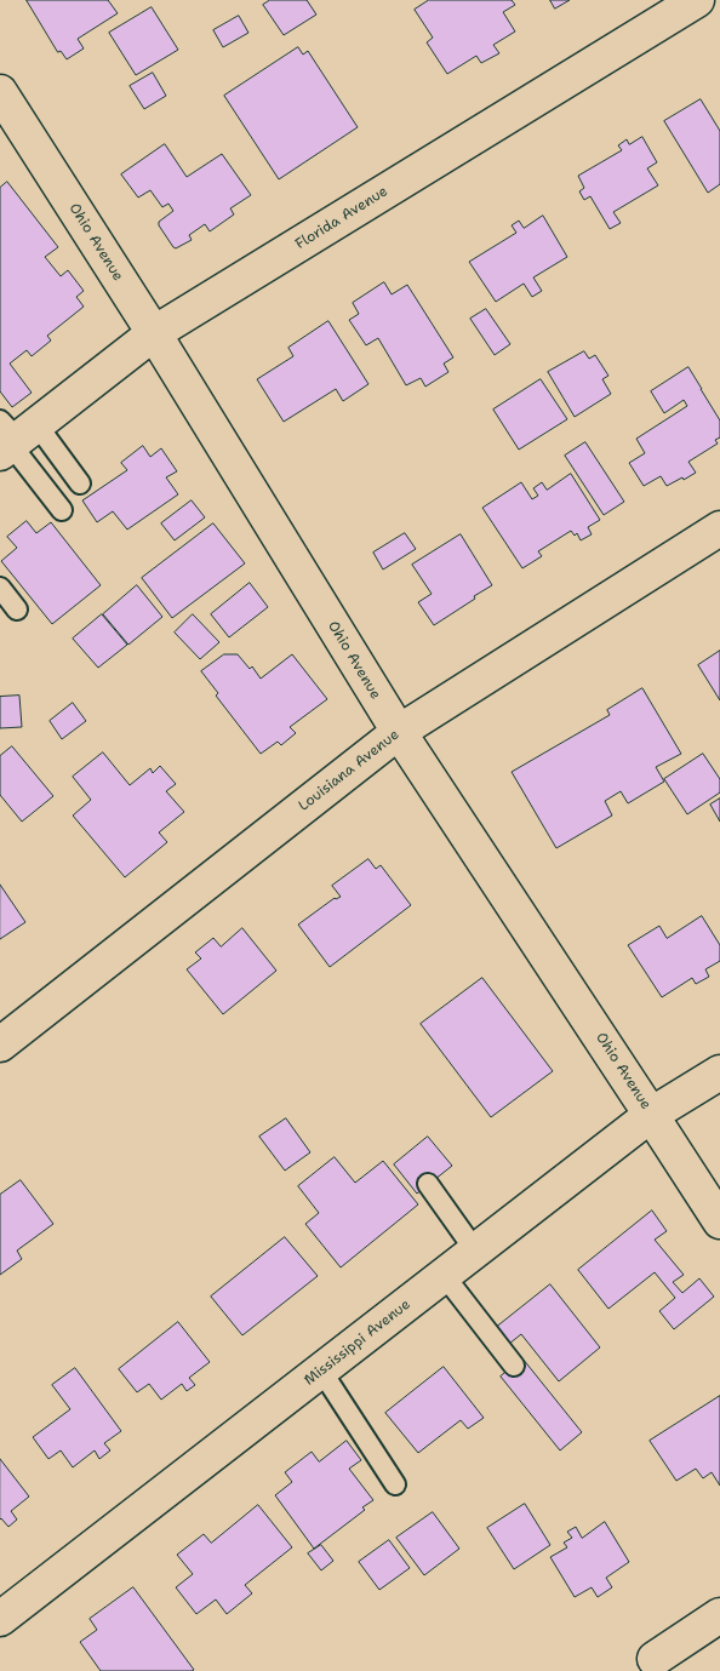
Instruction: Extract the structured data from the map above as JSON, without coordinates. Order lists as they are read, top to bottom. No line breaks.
{"streets":{"street":["Florida Avenue","Ohio Avenue","Louisiana Avenue","Mississippi Avenue"]},"crossings":[["Florida Avenue","Ohio Avenue"],["Ohio Avenue","Louisiana Avenue"],["Ohio Avenue","Mississippi Avenue"]]}
